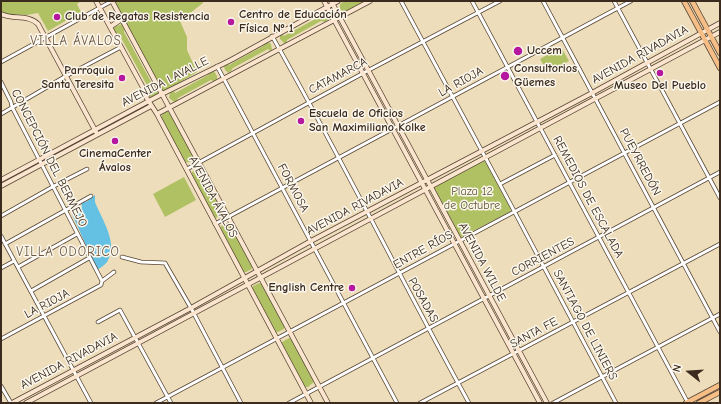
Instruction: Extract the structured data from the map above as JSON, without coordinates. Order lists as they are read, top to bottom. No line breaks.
{"streets":{"main road":["AVENIDA RIVADAVIA","AVENIDA LAVALLE","AVENIDA ÁVALOS","AVENIDA WILDE"],"street":["CATAMARCA","LA RIOJA","CONCEPCIÓN DEL BERMEJO","PUEYRREDÓN","FORMOSA","REMEDIOS DE ESCALADA","ENTRE RÍOS","CORRIENTES","POSADAS","SANTIAGO DE LINIERS","SANTA FE"]},"crossings":[["AVENIDA RIVADAVIA","PUEYRREDÓN"],["AVENIDA RIVADAVIA","FORMOSA"],["AVENIDA RIVADAVIA","AVENIDA ÁVALOS"],["AVENIDA RIVADAVIA","REMEDIOS DE ESCALADA"],["AVENIDA RIVADAVIA","AVENIDA WILDE"],["AVENIDA RIVADAVIA","POSADAS"],["AVENIDA RIVADAVIA","SANTIAGO DE LINIERS"],["CATAMARCA","FORMOSA"],["CATAMARCA","AVENIDA ÁVALOS"],["CATAMARCA","REMEDIOS DE ESCALADA"],["CATAMARCA","AVENIDA WILDE"],["CATAMARCA","POSADAS"],["CATAMARCA","SANTIAGO DE LINIERS"],["AVENIDA LAVALLE","CONCEPCIÓN DEL BERMEJO"],["AVENIDA LAVALLE","FORMOSA"],["AVENIDA LAVALLE","AVENIDA ÁVALOS"],["AVENIDA LAVALLE","AVENIDA WILDE"],["AVENIDA LAVALLE","POSADAS"],["LA RIOJA","CONCEPCIÓN DEL BERMEJO"],["LA RIOJA","PUEYRREDÓN"],["LA RIOJA","FORMOSA"],["LA RIOJA","AVENIDA ÁVALOS"],["LA RIOJA","REMEDIOS DE ESCALADA"],["LA RIOJA","AVENIDA WILDE"],["LA RIOJA","POSADAS"],["LA RIOJA","SANTIAGO DE LINIERS"],["PUEYRREDÓN","ENTRE RÍOS"],["PUEYRREDÓN","CORRIENTES"],["PUEYRREDÓN","SANTA FE"],["FORMOSA","ENTRE RÍOS"],["FORMOSA","CORRIENTES"],["AVENIDA ÁVALOS","ENTRE RÍOS"],["AVENIDA ÁVALOS","CORRIENTES"],["REMEDIOS DE ESCALADA","ENTRE RÍOS"],["REMEDIOS DE ESCALADA","CORRIENTES"],["REMEDIOS DE ESCALADA","SANTA FE"],["ENTRE RÍOS","AVENIDA WILDE"],["ENTRE RÍOS","POSADAS"],["ENTRE RÍOS","SANTIAGO DE LINIERS"],["CORRIENTES","AVENIDA WILDE"],["CORRIENTES","POSADAS"],["CORRIENTES","SANTIAGO DE LINIERS"],["AVENIDA WILDE","SANTA FE"],["POSADAS","SANTA FE"],["SANTIAGO DE LINIERS","SANTA FE"]],"districts":["VILLA ÁVALOS","VILLA ODORICO"],"parks":["Plaza 12 de Octubre"],"places":["Club de Regatas Resistencia","Centro de Educación Física Nº 1","Uccem","Museo Del Pueblo","Consultorios Güemes","Parroquia Santa Teresita","Escuela de Oficios San Maximiliano Kolke","CinemaCenter Ávalos","English Centre"],"north":"left"}
